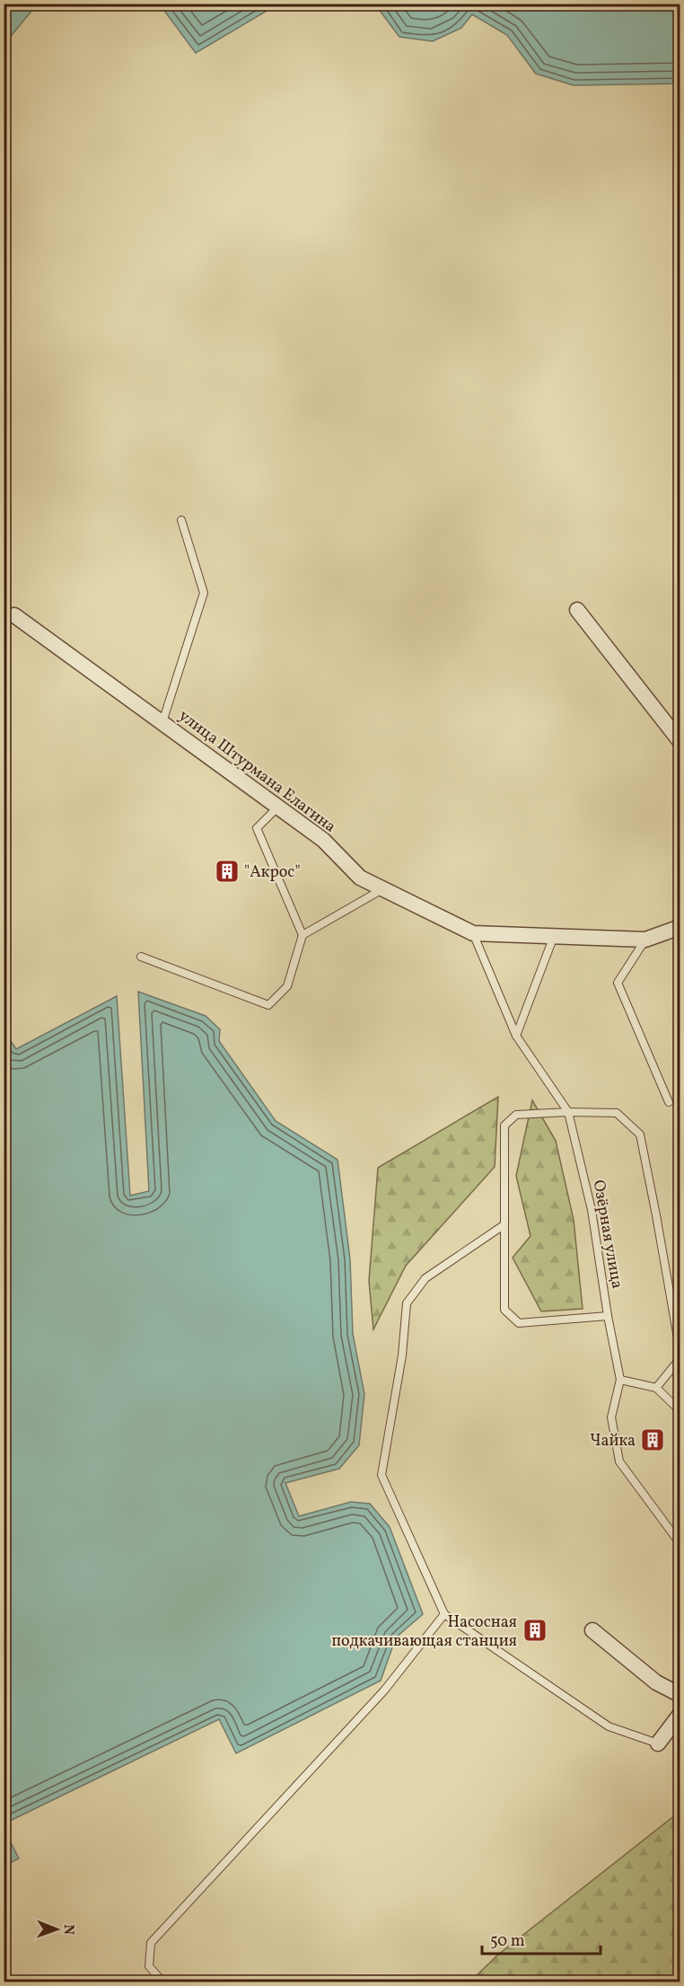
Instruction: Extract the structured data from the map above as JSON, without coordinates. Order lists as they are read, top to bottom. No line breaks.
{"streets":{"street":["улица Штурмана Елагина"],"lane":["Озёрная улица"]},"crossings":[["улица Штурмана Елагина","Озёрная улица"]],"places":{"building":["\"Акрос\"","Чайка","Насосная подкачивающая станция"]},"scale_bar":"50 m","north":"right"}
